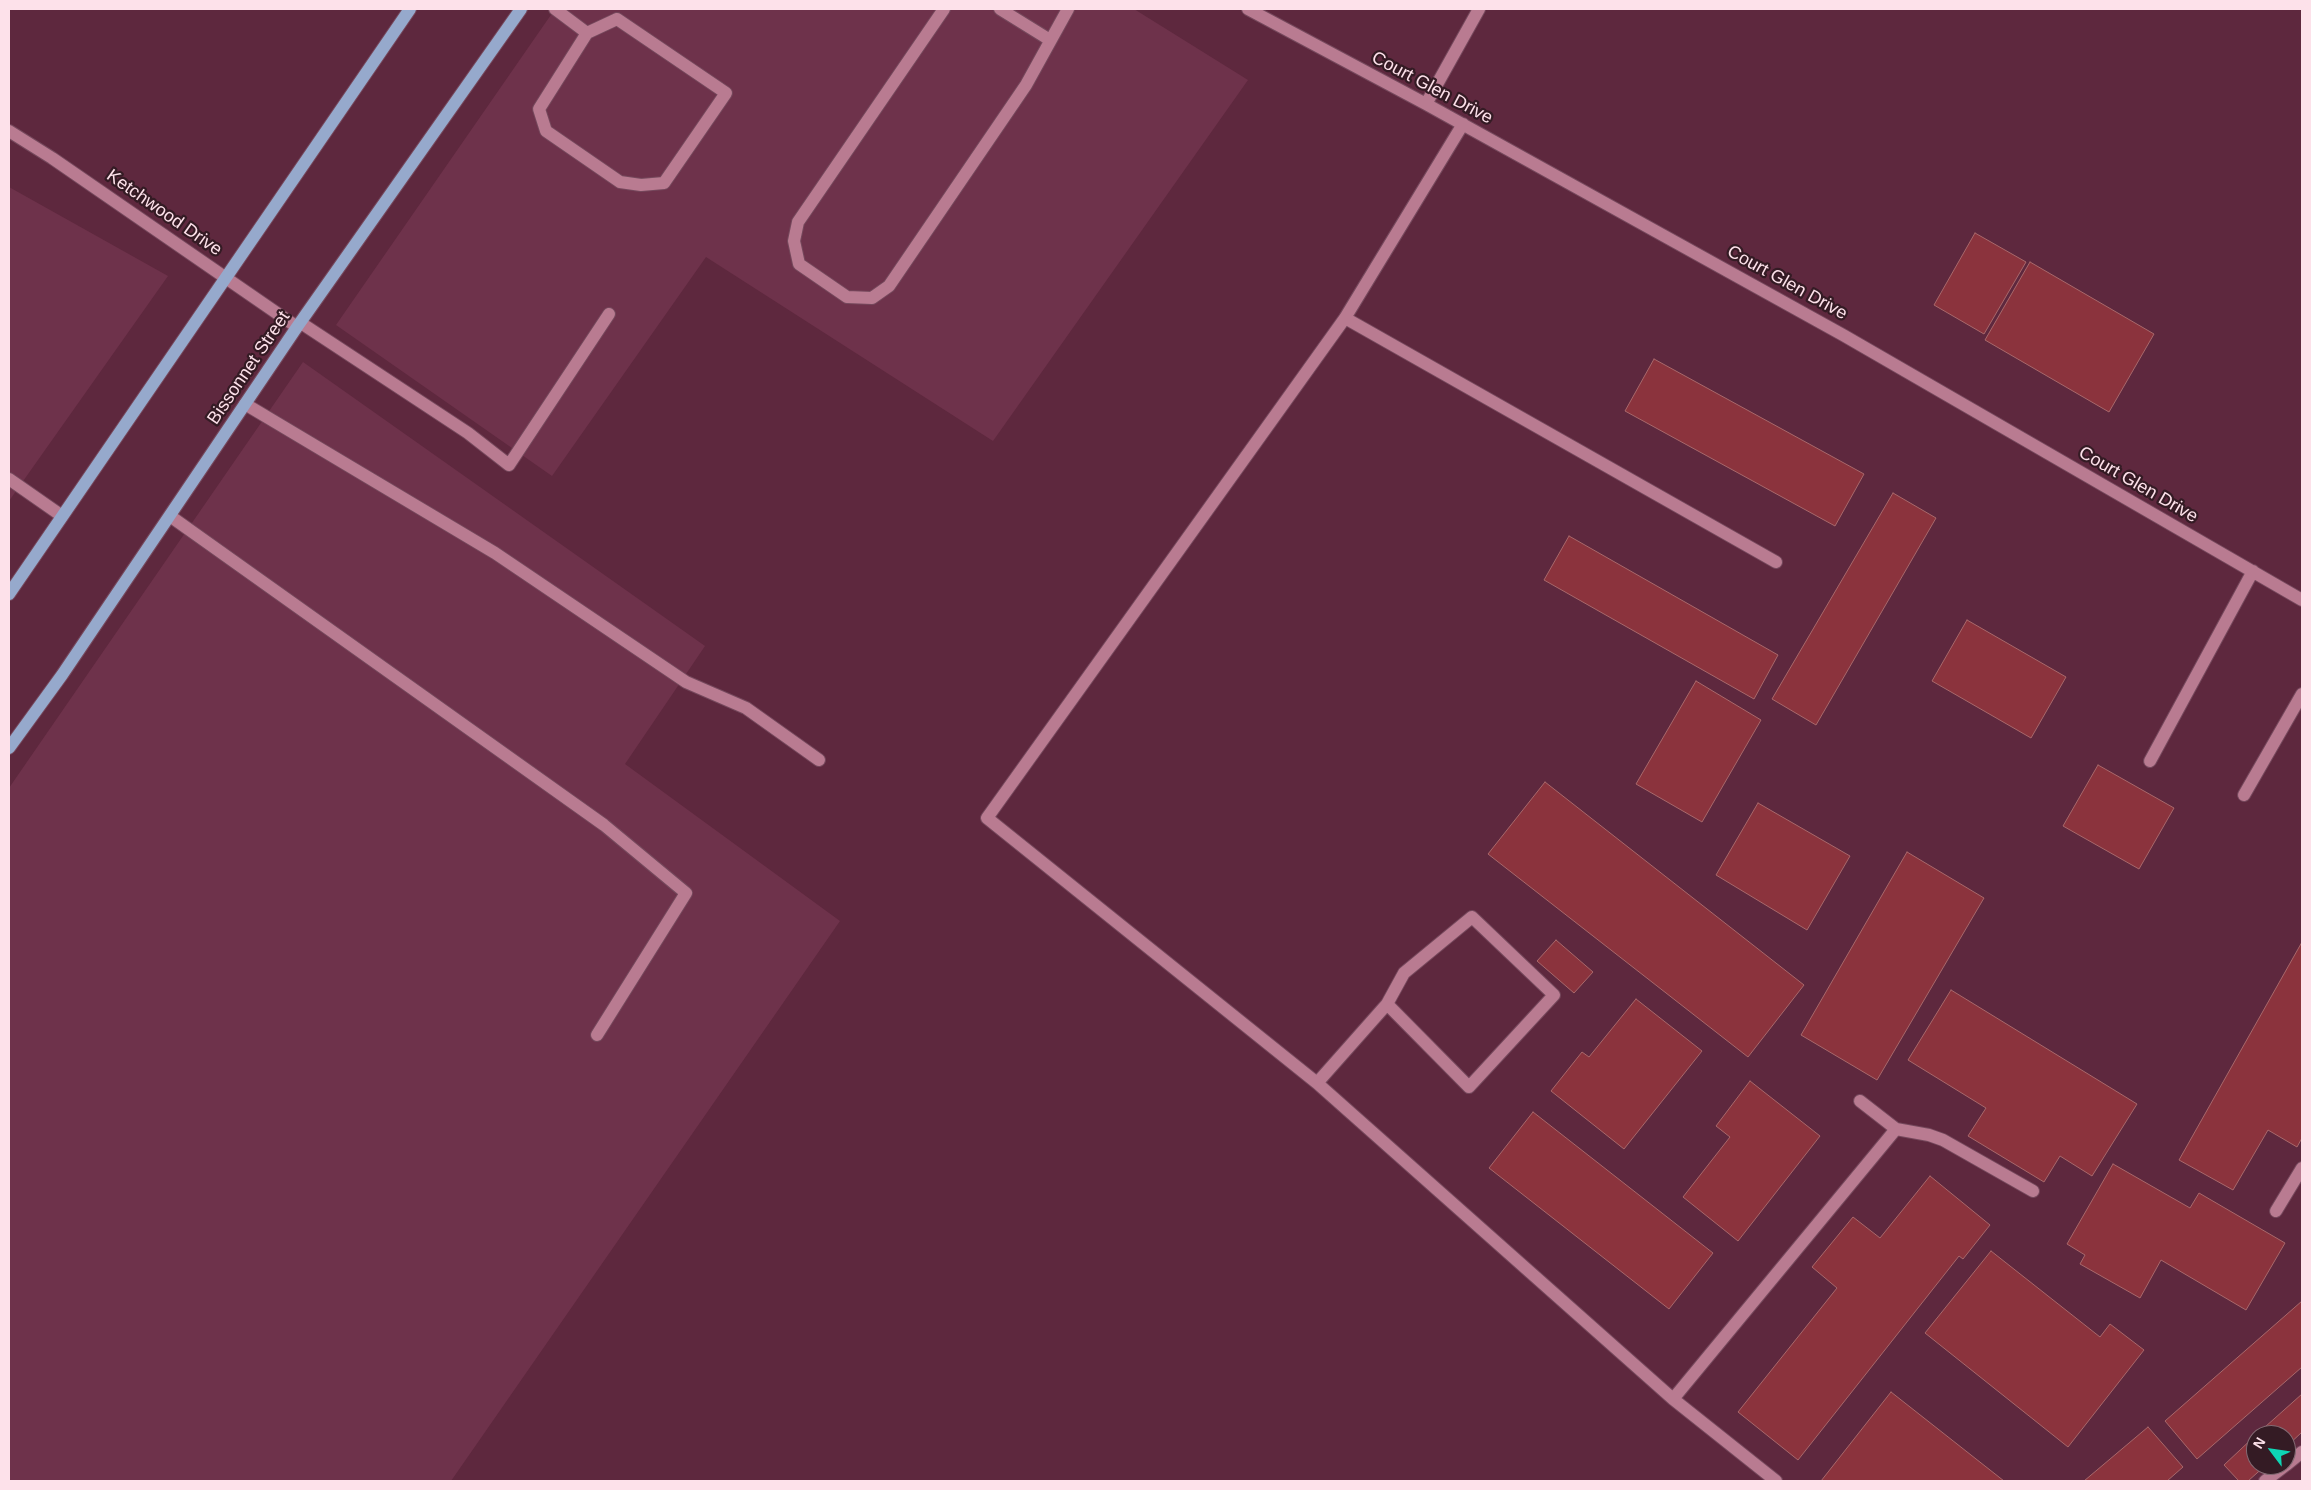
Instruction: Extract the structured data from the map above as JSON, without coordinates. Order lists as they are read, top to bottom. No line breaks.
{"streets":{"main road":["Bissonnet Street"],"street":["Court Glen Drive","Ketchwood Drive"]},"crossings":[["Ketchwood Drive","Bissonnet Street"]],"north":"top left"}
